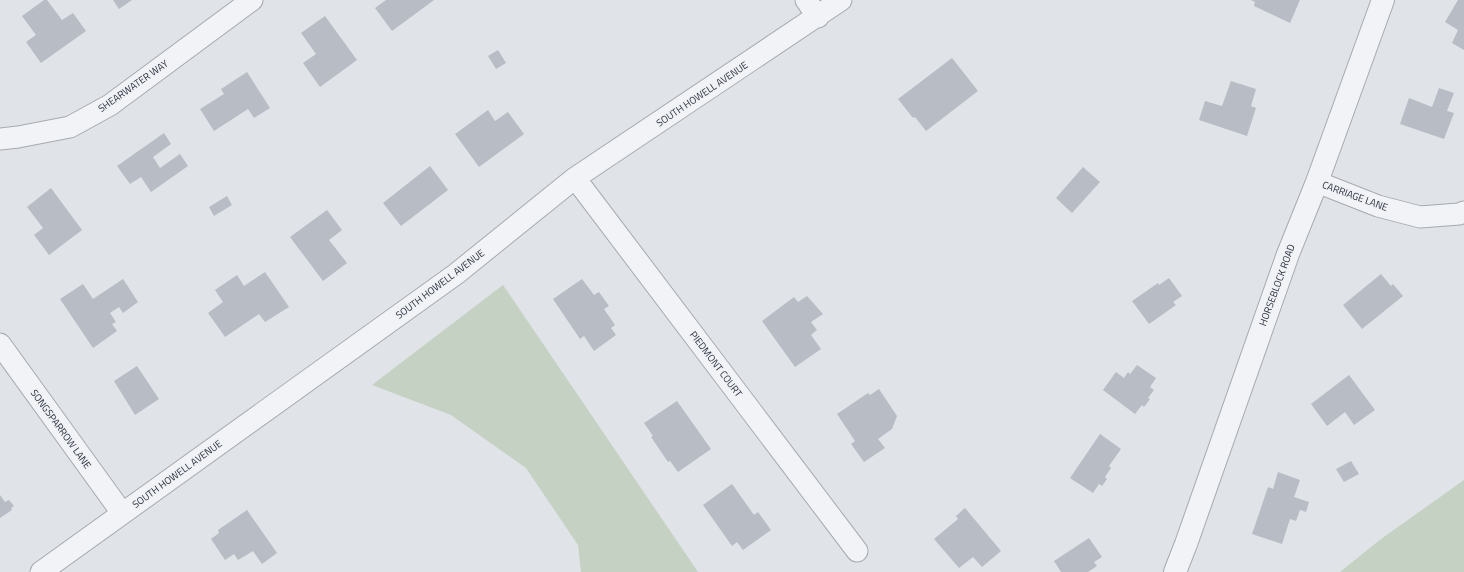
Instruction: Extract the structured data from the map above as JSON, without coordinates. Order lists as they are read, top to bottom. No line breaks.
{"streets":{"street":["SHEARWATER WAY","SOUTH HOWELL AVENUE","CARRIAGE LANE","HORSEBLOCK ROAD","PIEDMONT COURT","SONGSPARROW LANE"]},"crossings":[["SOUTH HOWELL AVENUE","PIEDMONT COURT"],["SOUTH HOWELL AVENUE","SONGSPARROW LANE"],["CARRIAGE LANE","HORSEBLOCK ROAD"]]}
